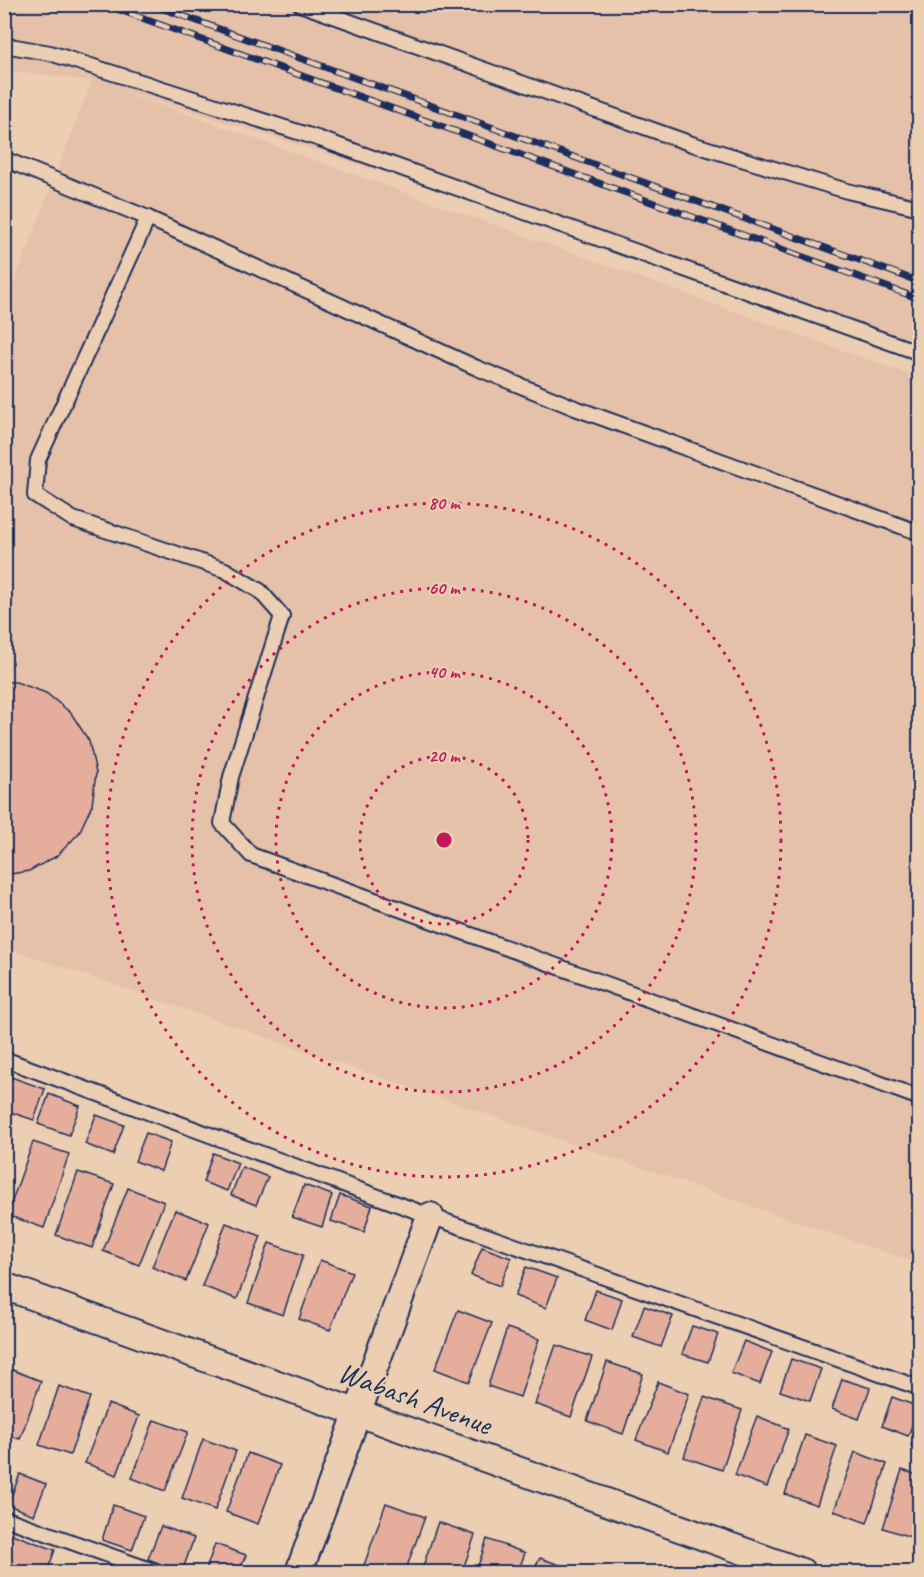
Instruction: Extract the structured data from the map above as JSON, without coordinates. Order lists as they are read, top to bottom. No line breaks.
{"streets":{"street":["Wabash Avenue"]},"rings":["80 m","60 m","40 m","20 m"]}
